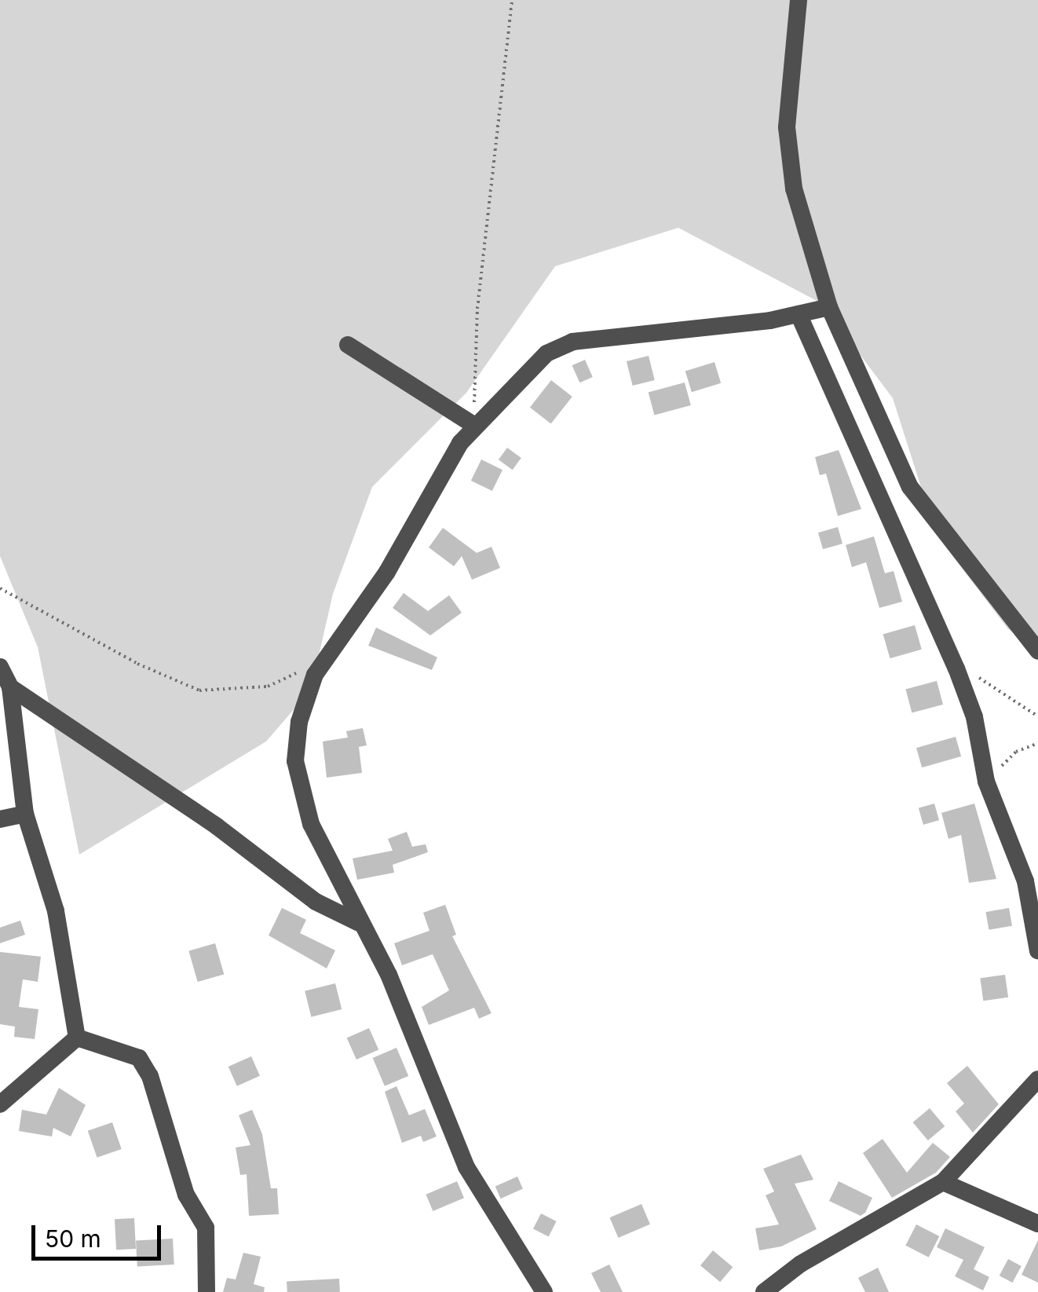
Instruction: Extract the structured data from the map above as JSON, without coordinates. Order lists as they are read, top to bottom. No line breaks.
{"scale_bar":"50 m"}
